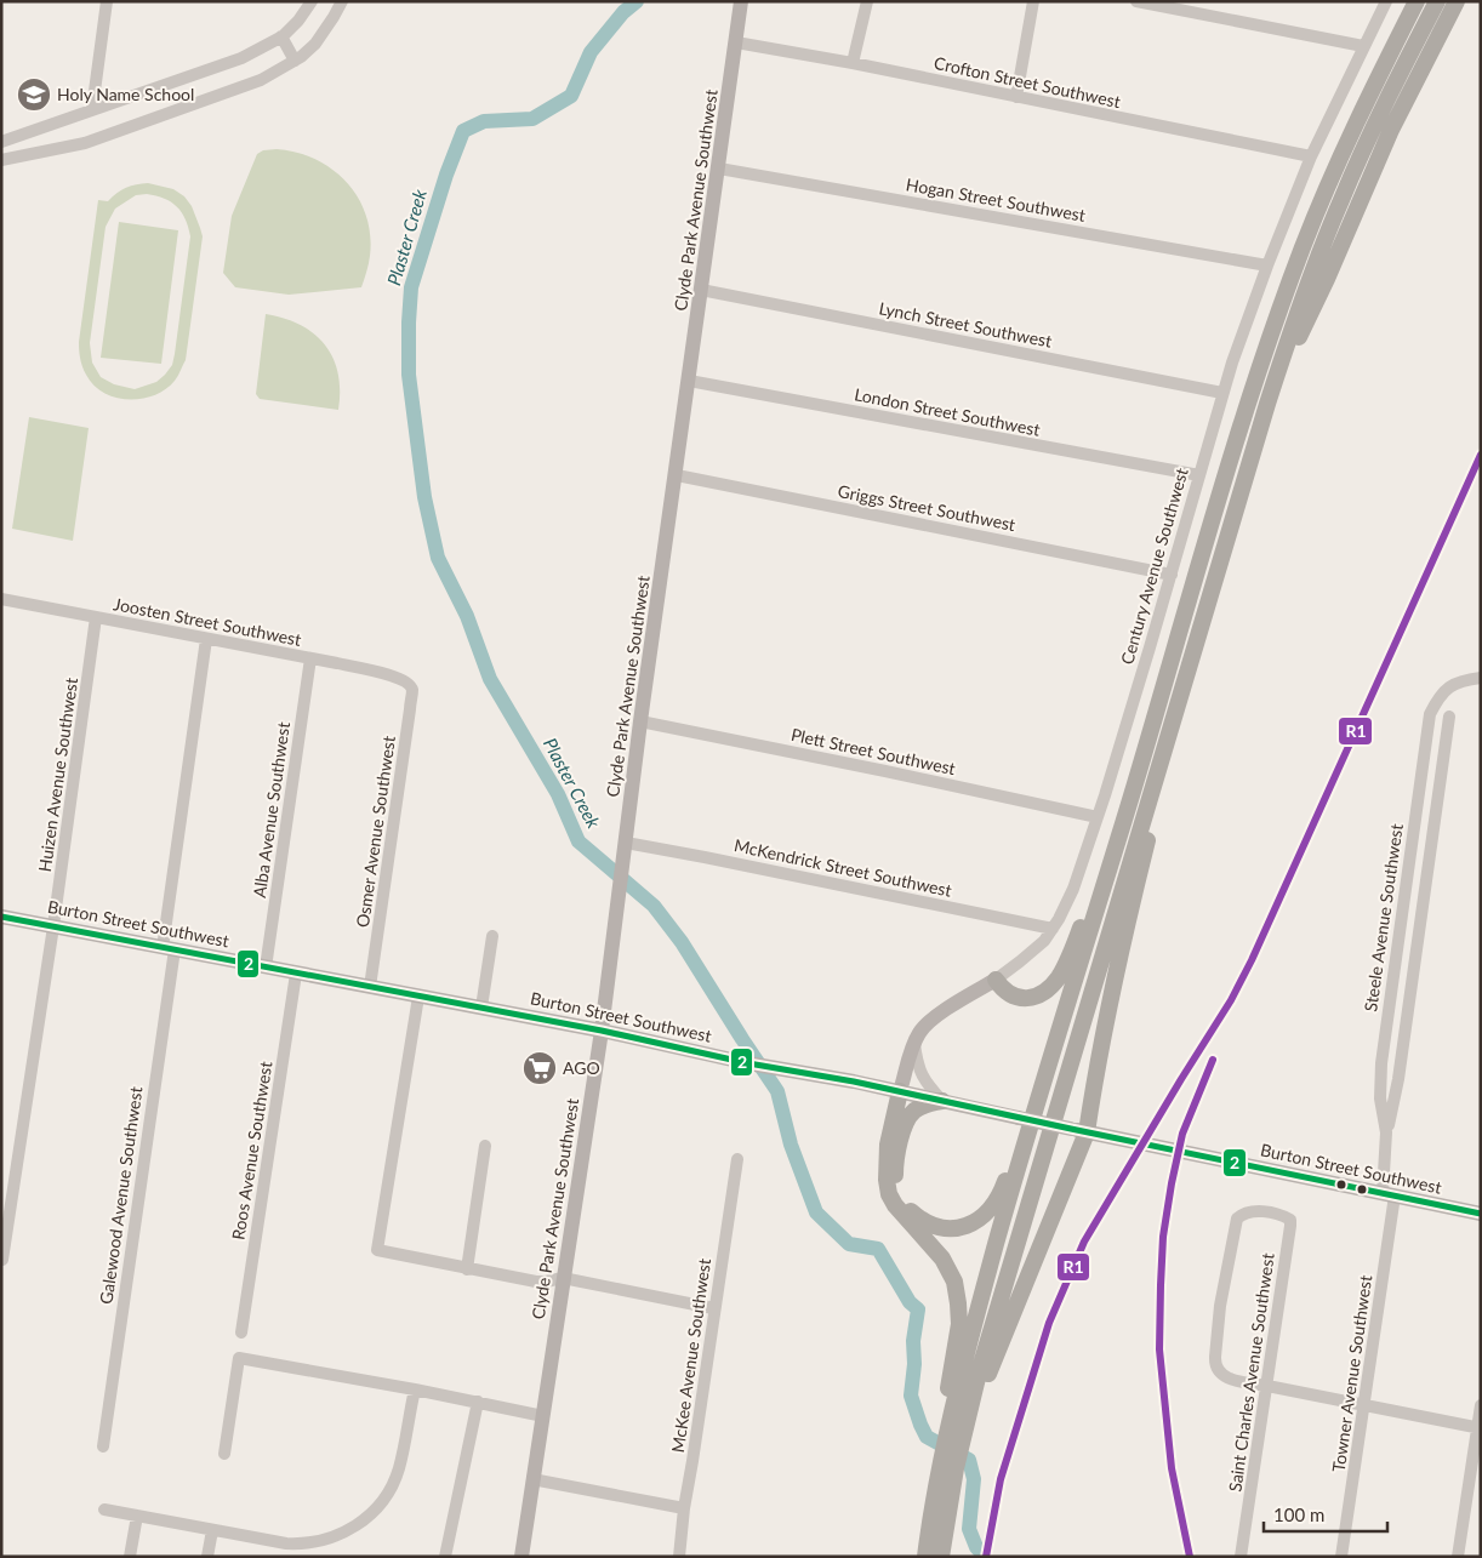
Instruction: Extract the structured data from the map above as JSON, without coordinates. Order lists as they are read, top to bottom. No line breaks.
{"streets":{"main road":["Clyde Park Avenue Southwest","Century Avenue Southwest","Burton Street Southwest"],"street":["Crofton Street Southwest","Hogan Street Southwest","Lynch Street Southwest","London Street Southwest","Griggs Street Southwest","Joosten Street Southwest","Plett Street Southwest","Huizen Avenue Southwest","Alba Avenue Southwest","Osmer Avenue Southwest","McKendrick Street Southwest","Steele Avenue Southwest","Roos Avenue Southwest","Galewood Avenue Southwest","McKee Avenue Southwest","Saint Charles Avenue Southwest","Towner Avenue Southwest"]},"crossings":[["Crofton Street Southwest","Clyde Park Avenue Southwest"],["Crofton Street Southwest","Century Avenue Southwest"],["Clyde Park Avenue Southwest","Hogan Street Southwest"],["Clyde Park Avenue Southwest","Lynch Street Southwest"],["Clyde Park Avenue Southwest","London Street Southwest"],["Clyde Park Avenue Southwest","Griggs Street Southwest"],["Clyde Park Avenue Southwest","Plett Street Southwest"],["Clyde Park Avenue Southwest","McKendrick Street Southwest"],["Clyde Park Avenue Southwest","Burton Street Southwest"],["Hogan Street Southwest","Century Avenue Southwest"],["Lynch Street Southwest","Century Avenue Southwest"],["London Street Southwest","Century Avenue Southwest"],["Griggs Street Southwest","Century Avenue Southwest"],["Century Avenue Southwest","Plett Street Southwest"],["Century Avenue Southwest","McKendrick Street Southwest"],["Century Avenue Southwest","Burton Street Southwest"],["Joosten Street Southwest","Huizen Avenue Southwest"],["Joosten Street Southwest","Alba Avenue Southwest"],["Joosten Street Southwest","Osmer Avenue Southwest"],["Joosten Street Southwest","Galewood Avenue Southwest"],["Huizen Avenue Southwest","Burton Street Southwest"],["Alba Avenue Southwest","Burton Street Southwest"],["Osmer Avenue Southwest","Burton Street Southwest"],["Steele Avenue Southwest","Burton Street Southwest"],["Steele Avenue Southwest","Towner Avenue Southwest"],["Burton Street Southwest","Roos Avenue Southwest"],["Burton Street Southwest","Galewood Avenue Southwest"],["Burton Street Southwest","Towner Avenue Southwest"]],"water":["Plaster Creek"],"places":{"school or university":["Holy Name School"],"supermarket":["AGO"]},"lines":["transit line R1","transit line 2"],"scale_bar":"100 m"}
